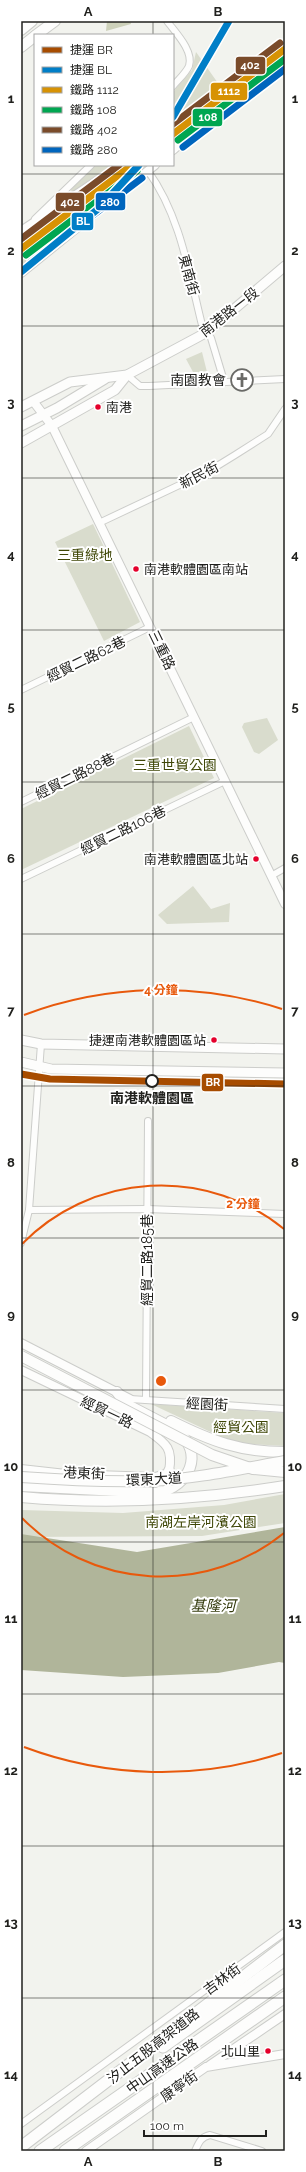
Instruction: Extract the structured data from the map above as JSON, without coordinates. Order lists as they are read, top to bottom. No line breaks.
{"streets":{"highway":["汐止五股高架道路","中山高速公路"],"main road":["南港路一段","環東大道"],"street":["東南街","新民街","三重路","經貿二路62巷","經貿二路88巷","經貿二路106巷","經貿二路185巷","經園街","經貿一路","港東街","吉林街","康寧街"]},"crossings":[["東南街","南港路一段"],["南港路一段","三重路"],["新民街","三重路"],["三重路","經貿二路62巷"],["三重路","經貿二路88巷"],["三重路","經貿二路106巷"],["經貿二路185巷","經園街"],["經園街","經貿一路"],["經貿一路","港東街"],["汐止五股高架道路","中山高速公路"]],"water":["基隆河"],"parks":["三重綠地","三重世貿公園","經貿公園","南湖左岸河濱公園"],"places":{"church":["南園教會"],"other":["南港","南港軟體園區南站","南港軟體園區北站","捷運南港軟體園區站","南港軟體園區","北山里"]},"lines":["metro line BL","rail line 402","rail line 1112","rail line 108","rail line 280","metro line BR"],"legend":["捷運 BR","捷運 BL","鐵路 1112","鐵路 108","鐵路 402","鐵路 280"],"scale_bar":"100 m","grid":{"columns":["A","B"],"rows":["1","2","3","4","5","6","7","8","9","10","11","12","13","14"]},"rings":["4 分鐘","2 分鐘"]}
